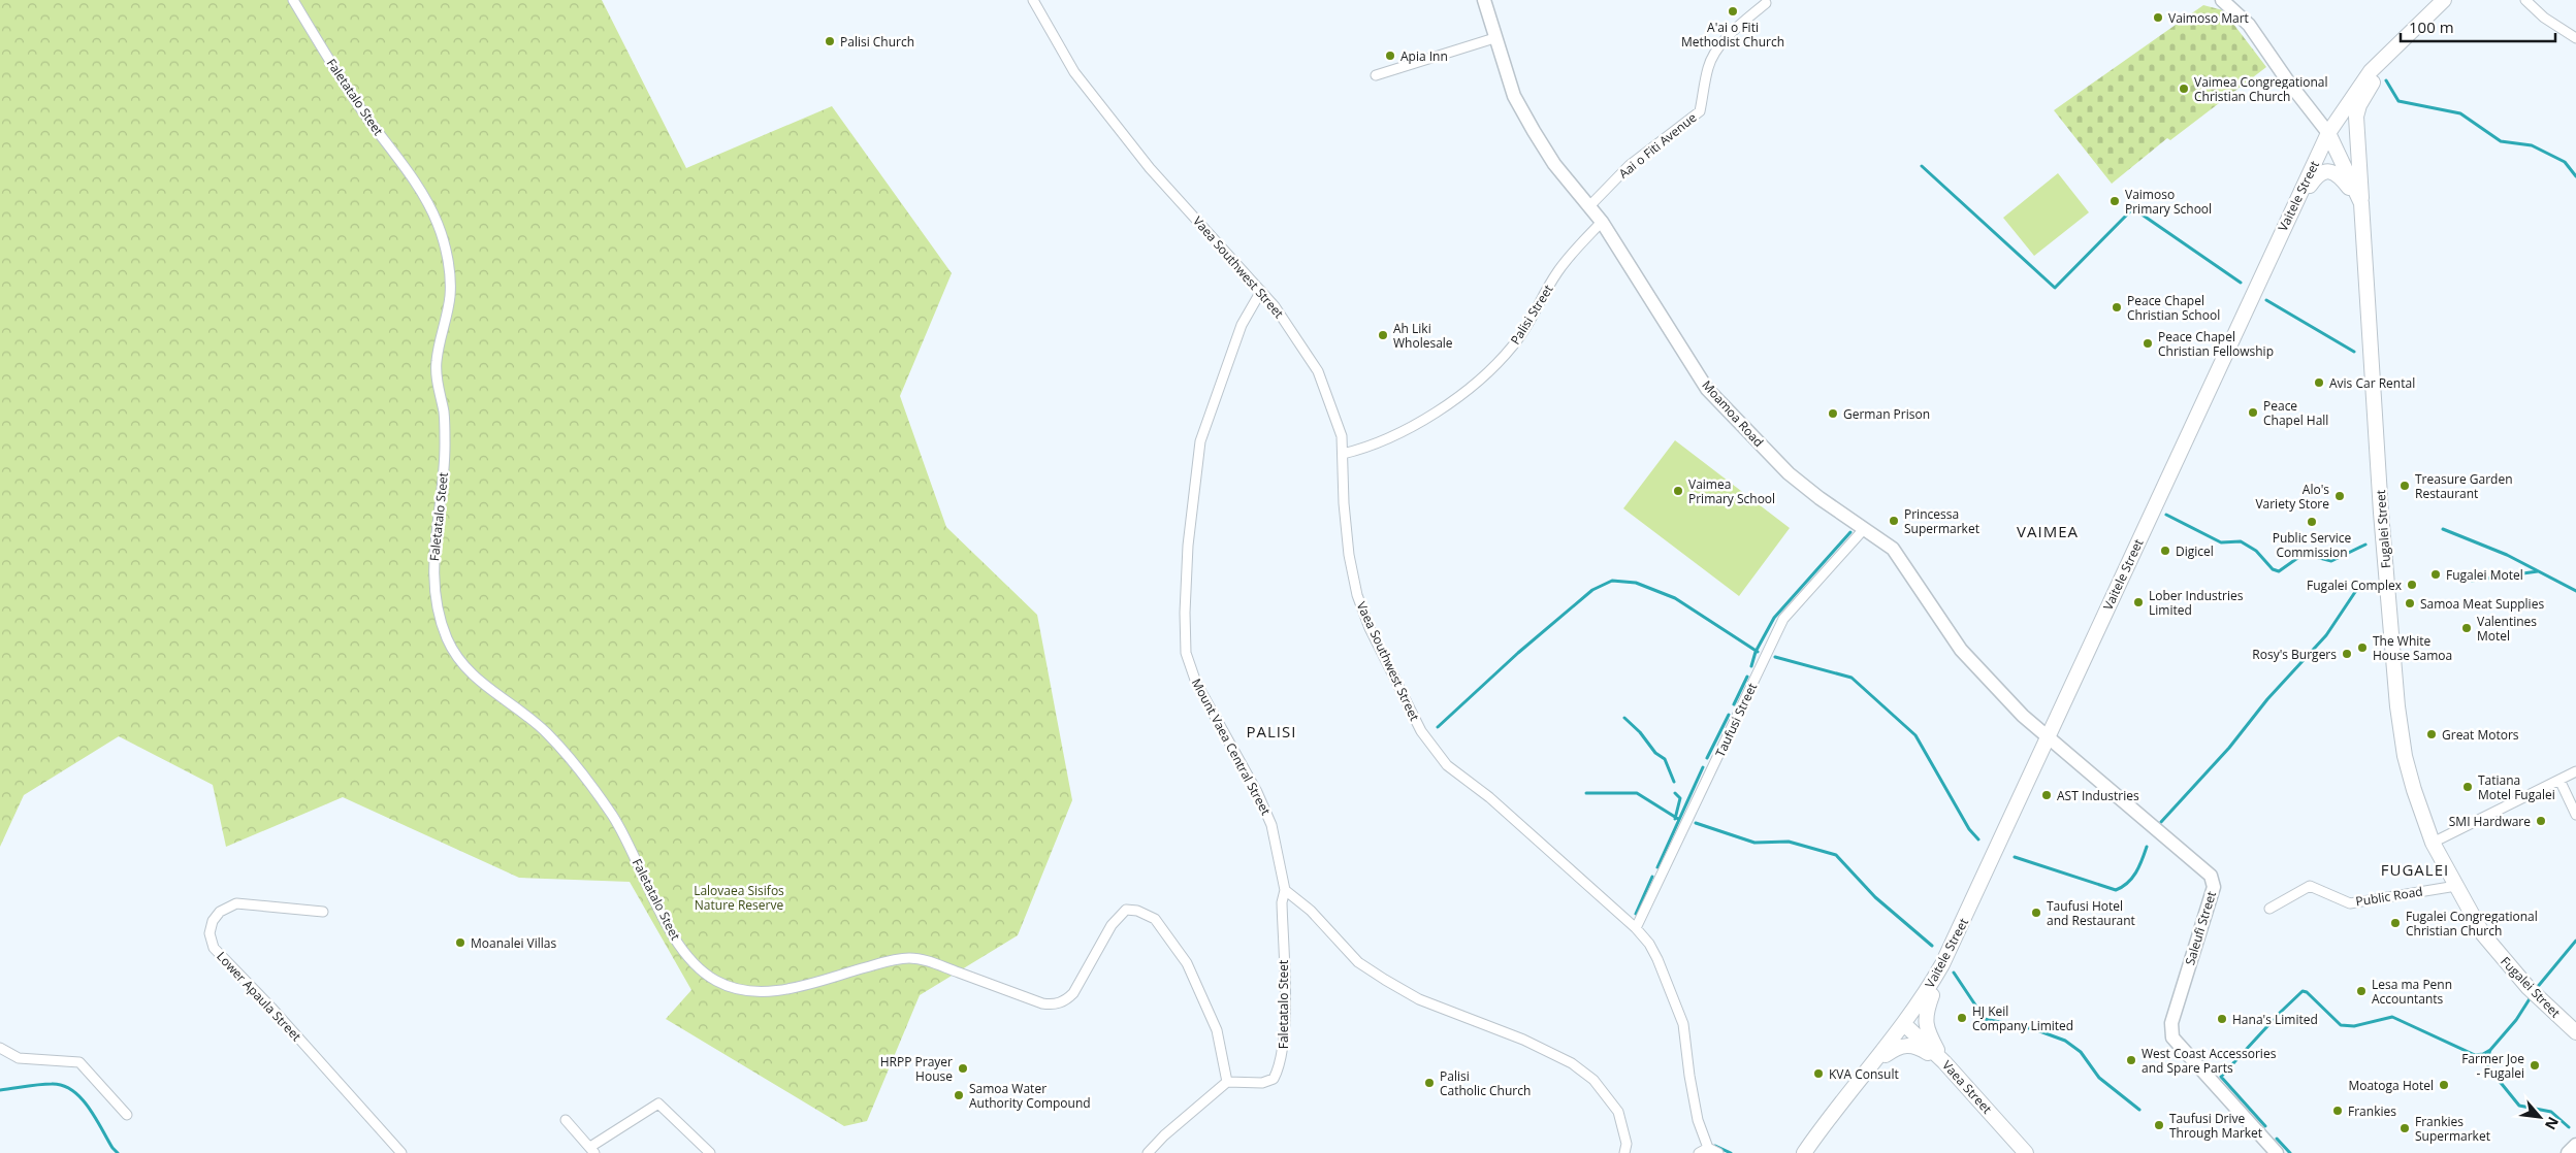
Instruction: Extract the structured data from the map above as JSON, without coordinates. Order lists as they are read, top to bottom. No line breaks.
{"streets":{"main road":["Vaitele Street","Fugalei Street","Vaea Street"],"street":["Faletatalo Steet","Aai o Fiti Avenue","Vaea Southwest Street","Palisi Street","Moamoa Road","Taufusi Street","Mount Vaea Central Street","Public Road","Saleufi Street","Lower Apaula Street"]},"crossings":[["Faletatalo Steet","Mount Vaea Central Street"],["Aai o Fiti Avenue","Moamoa Road"],["Vaitele Street","Moamoa Road"],["Vaitele Street","Fugalei Street"],["Vaitele Street","Saleufi Street"],["Vaitele Street","Vaea Street"],["Vaea Southwest Street","Palisi Street"],["Vaea Southwest Street","Taufusi Street"],["Vaea Southwest Street","Mount Vaea Central Street"],["Palisi Street","Moamoa Road"],["Moamoa Road","Taufusi Street"],["Moamoa Road","Saleufi Street"],["Fugalei Street","Public Road"]],"districts":["VAIMEA","PALISI","FUGALEI"],"parks":["Lalovaea Sisifos Nature Reserve"],"places":["A'ai o Fiti Methodist Church","Vaimoso Mart","Palisi Church","Apia Inn","Vaimea Congregational Christian Church","Vaimoso Primary School","Peace Chapel Christian School","Ah Liki Wholesale","Peace Chapel Christian Fellowship","Avis Car Rental","Peace Chapel Hall","German Prison","Treasure Garden Restaurant","Vaimea Primary School","Alo's Variety Store","Princessa Supermarket","Public Service Commission","Digicel","Fugalei Motel","Fugalei Complex","Lober Industries Limited","Samoa Meat Supplies","Valentines Motel","The White House Samoa","Rosy's Burgers","Great Motors","Tatiana Motel Fugalei","AST Industries","SMI Hardware","Taufusi Hotel and Restaurant","Fugalei Congregational Christian Church","Moanalei Villas","Lesa ma Penn Accountants","HJ Keil Company Limited","Hana's Limited","West Coast Accessories and Spare Parts","Farmer Joe - Fugalei","HRPP Prayer House","KVA Consult","Palisi Catholic Church","Moatoga Hotel","Samoa Water Authority Compound","Frankies","Taufusi Drive Through Market","Frankies Supermarket"],"scale_bar":"100 m","north":"bottom right"}
